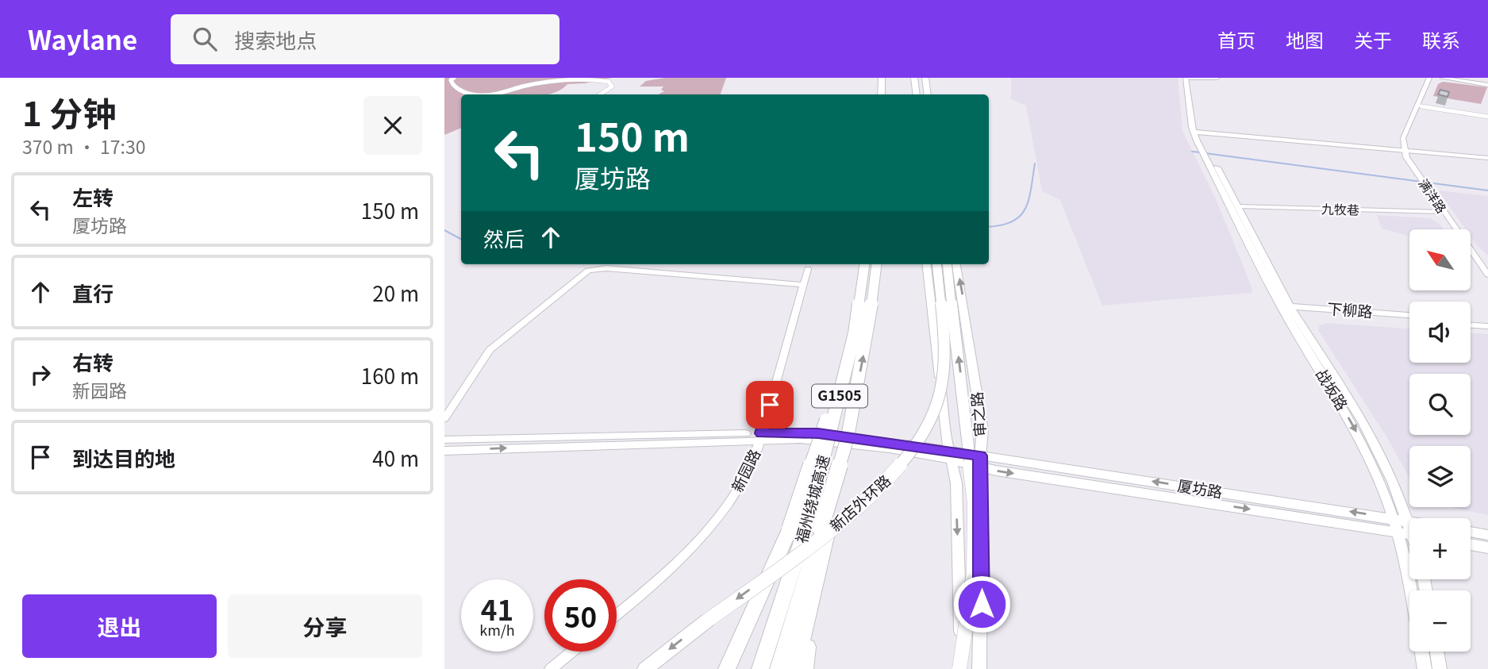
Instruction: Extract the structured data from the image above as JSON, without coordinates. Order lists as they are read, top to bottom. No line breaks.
{"streets":{"highway":["G1505","福州绕城高速"],"main road":["下柳路","战坂路","审之路","厦坊路","新店外环路"],"street":["满洋路","九牧巷","新园路"]},"crossings":[["满洋路","九牧巷"],["九牧巷","战坂路"],["下柳路","战坂路"],["战坂路","厦坊路"],["G1505","福州绕城高速"],["审之路","厦坊路"]],"one_way":["新店外环路"],"north":"top left","page":{"header":"Waylane","search":"搜索地点","nav":["首页","地图","关于","联系"],"heading":["1 分钟","370 m · 17:30"],"turn":["150 m","厦坊路"],"list":[{"name":"左转","note":"厦坊路","value":"150 m"},{"name":"直行","value":"20 m"},{"name":"右转","note":"新园路","value":"160 m"},{"name":"到达目的地","value":"40 m"}],"then":"然后","map_buttons":["+","−"],"speed":"41 km/h","limit":"50","buttons":["退出","分享"]}}
